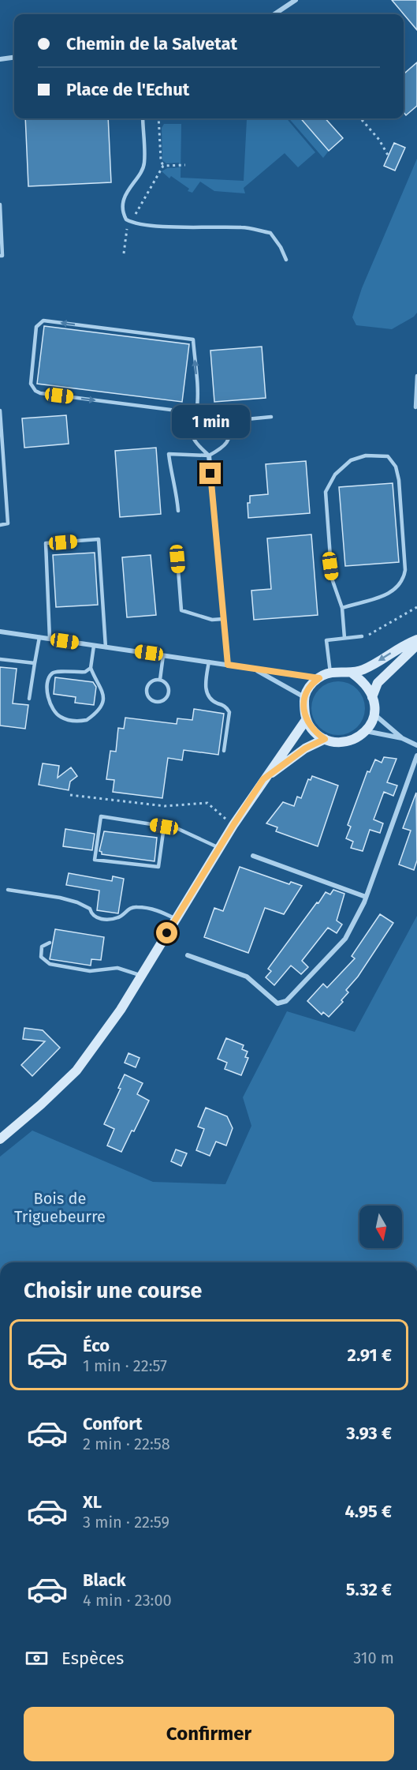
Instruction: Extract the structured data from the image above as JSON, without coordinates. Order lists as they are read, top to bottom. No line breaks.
{"parks":["Bois de Triguebeurre"],"north":"bottom","page":{"banner":["Chemin de la Salvetat","Place de l'Echut"],"bubble":"1 min","heading":"Choisir une course","list":[{"name":"Éco","note":"1 min · 22:57","value":"2.91 €"},{"name":"Confort","note":"2 min · 22:58","value":"3.93 €"},{"name":"XL","note":"3 min · 22:59","value":"4.95 €"},{"name":"Black","note":"4 min · 23:00","value":"5.32 €"}],"pay":["Espèces","310 m"],"buttons":"Confirmer"}}
